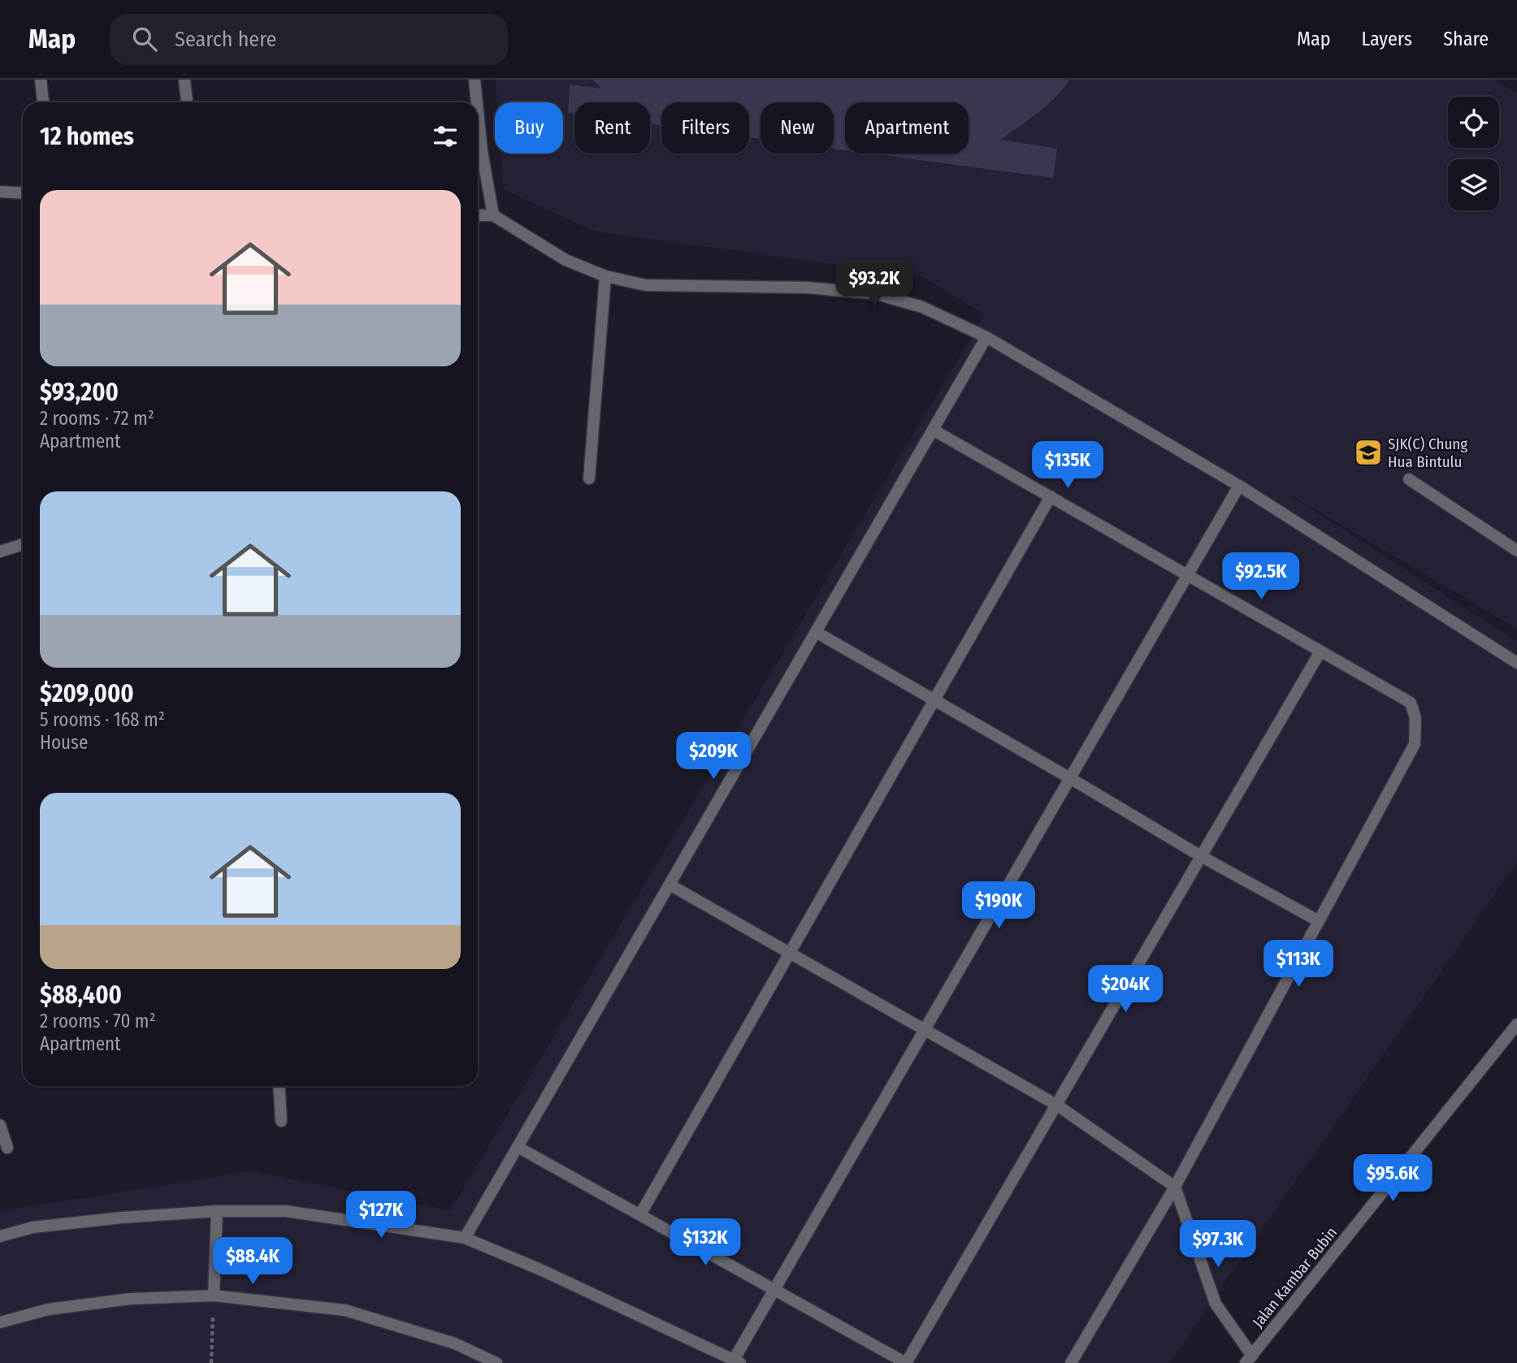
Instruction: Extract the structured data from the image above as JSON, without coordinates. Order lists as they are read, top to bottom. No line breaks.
{"streets":{"street":["Jalan Kambar Bubin"]},"places":{"school or university":["SJK(C) Chung Hua Bintulu"]},"page":{"header":"Map","search":"Search here","nav":["Map","Layers","Share"],"chip":["Buy","Rent","Filters","New","Apartment"],"heading":"12 homes","list":[{"name":"$93,200","note":"2 rooms · 72 m² · Apartment"},{"name":"$209,000","note":"5 rooms · 168 m² · House"},{"name":"$88,400","note":"2 rooms · 70 m² · Apartment"}],"price":["$93.2K","$135K","$92.5K","$209K","$190K","$113K","$204K","$95.6K","$127K","$132K","$97.3K","$88.4K"]}}
